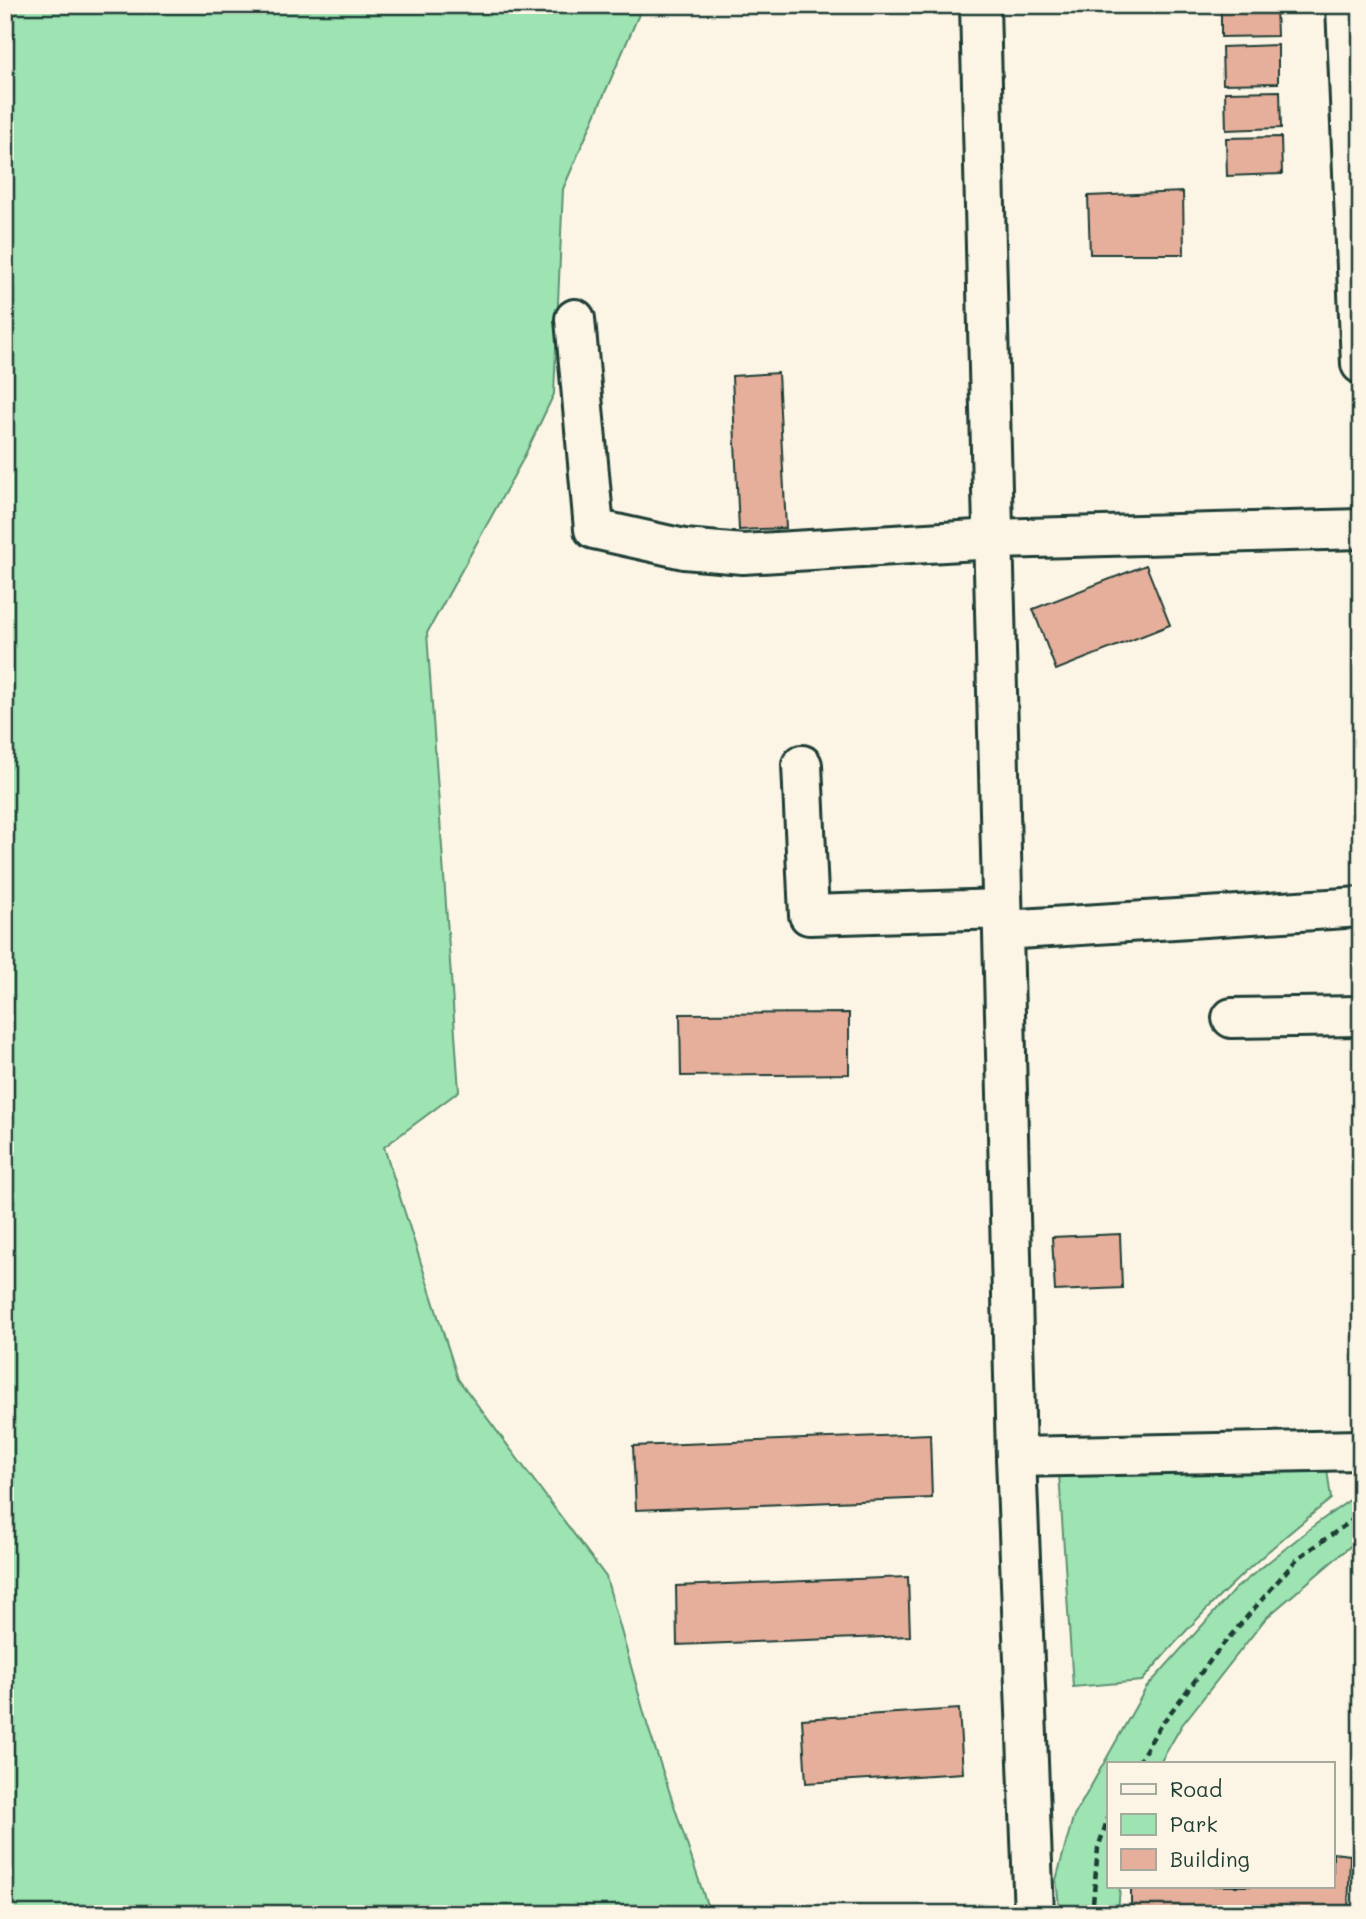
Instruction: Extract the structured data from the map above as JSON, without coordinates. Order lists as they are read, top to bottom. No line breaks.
{"legend":["Road","Park","Building"]}
